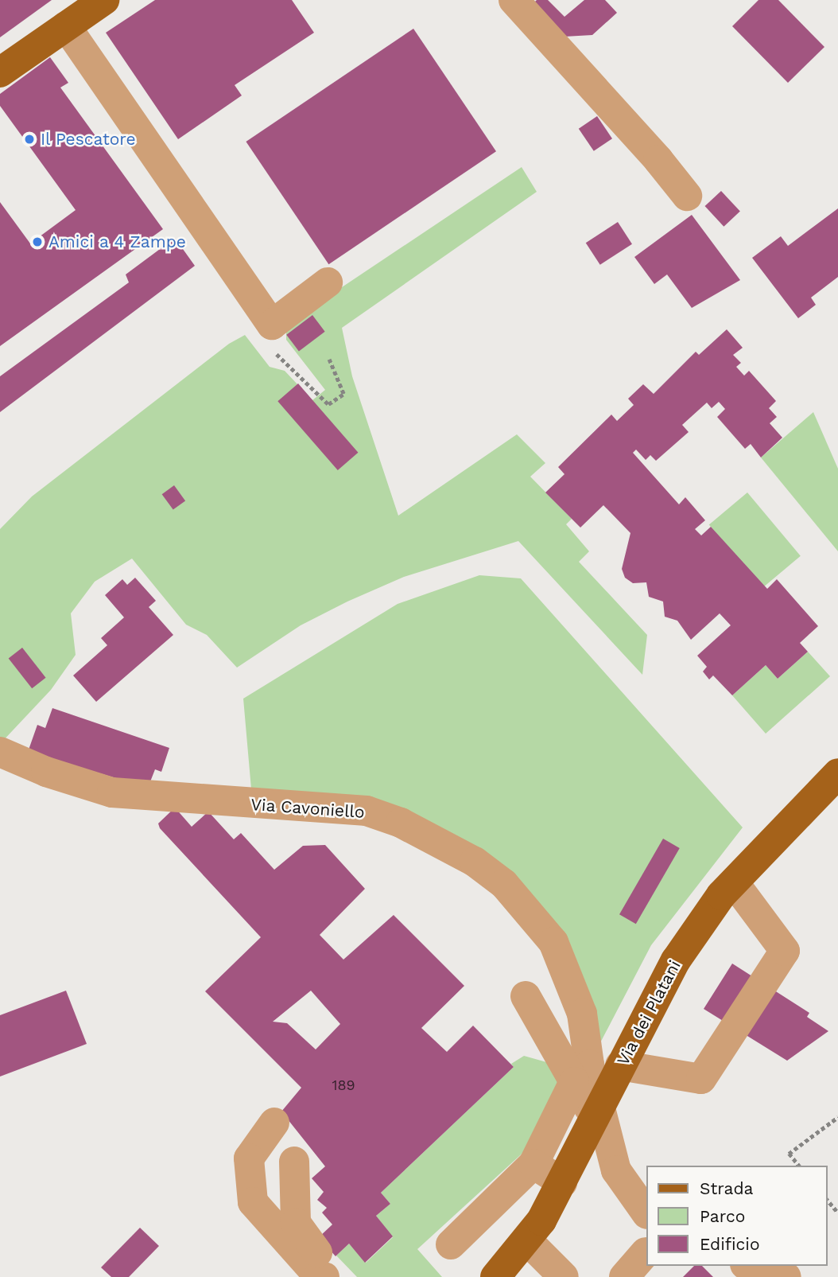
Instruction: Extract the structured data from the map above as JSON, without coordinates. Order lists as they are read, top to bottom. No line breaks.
{"streets":{"main road":["Via dei Platani"],"lane":["Via Cavoniello"]},"places":["Il Pescatore","Amici a 4 Zampe"],"house_numbers":["189"],"legend":["Strada","Parco","Edificio"]}
